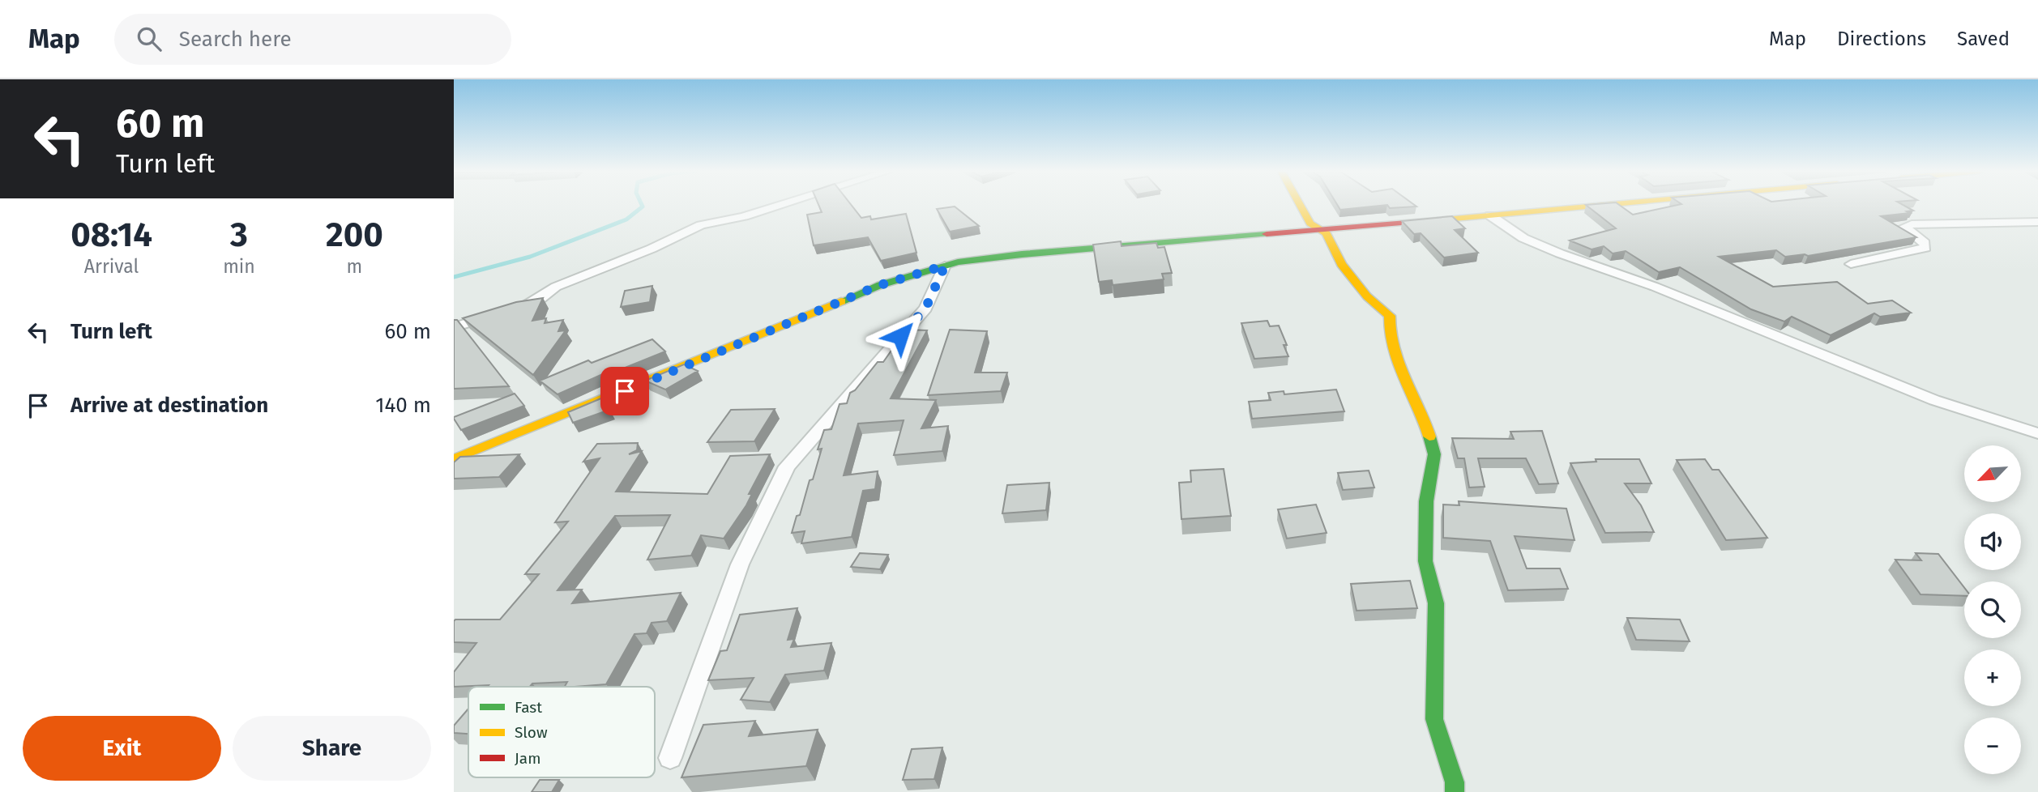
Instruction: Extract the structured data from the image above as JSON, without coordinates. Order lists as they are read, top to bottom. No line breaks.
{"legend":["Fast","Slow","Jam"],"north":"bottom left","page":{"header":"Map","search":"Search here","nav":["Map","Directions","Saved"],"turn":["60 m","Turn left"],"eta":["08:14","Arrival","3","min","200","m"],"list":[{"name":"Turn left","value":"60 m"},{"name":"Arrive at destination","value":"140 m"}],"map_buttons":["+","−"],"buttons":["Exit","Share"]}}
